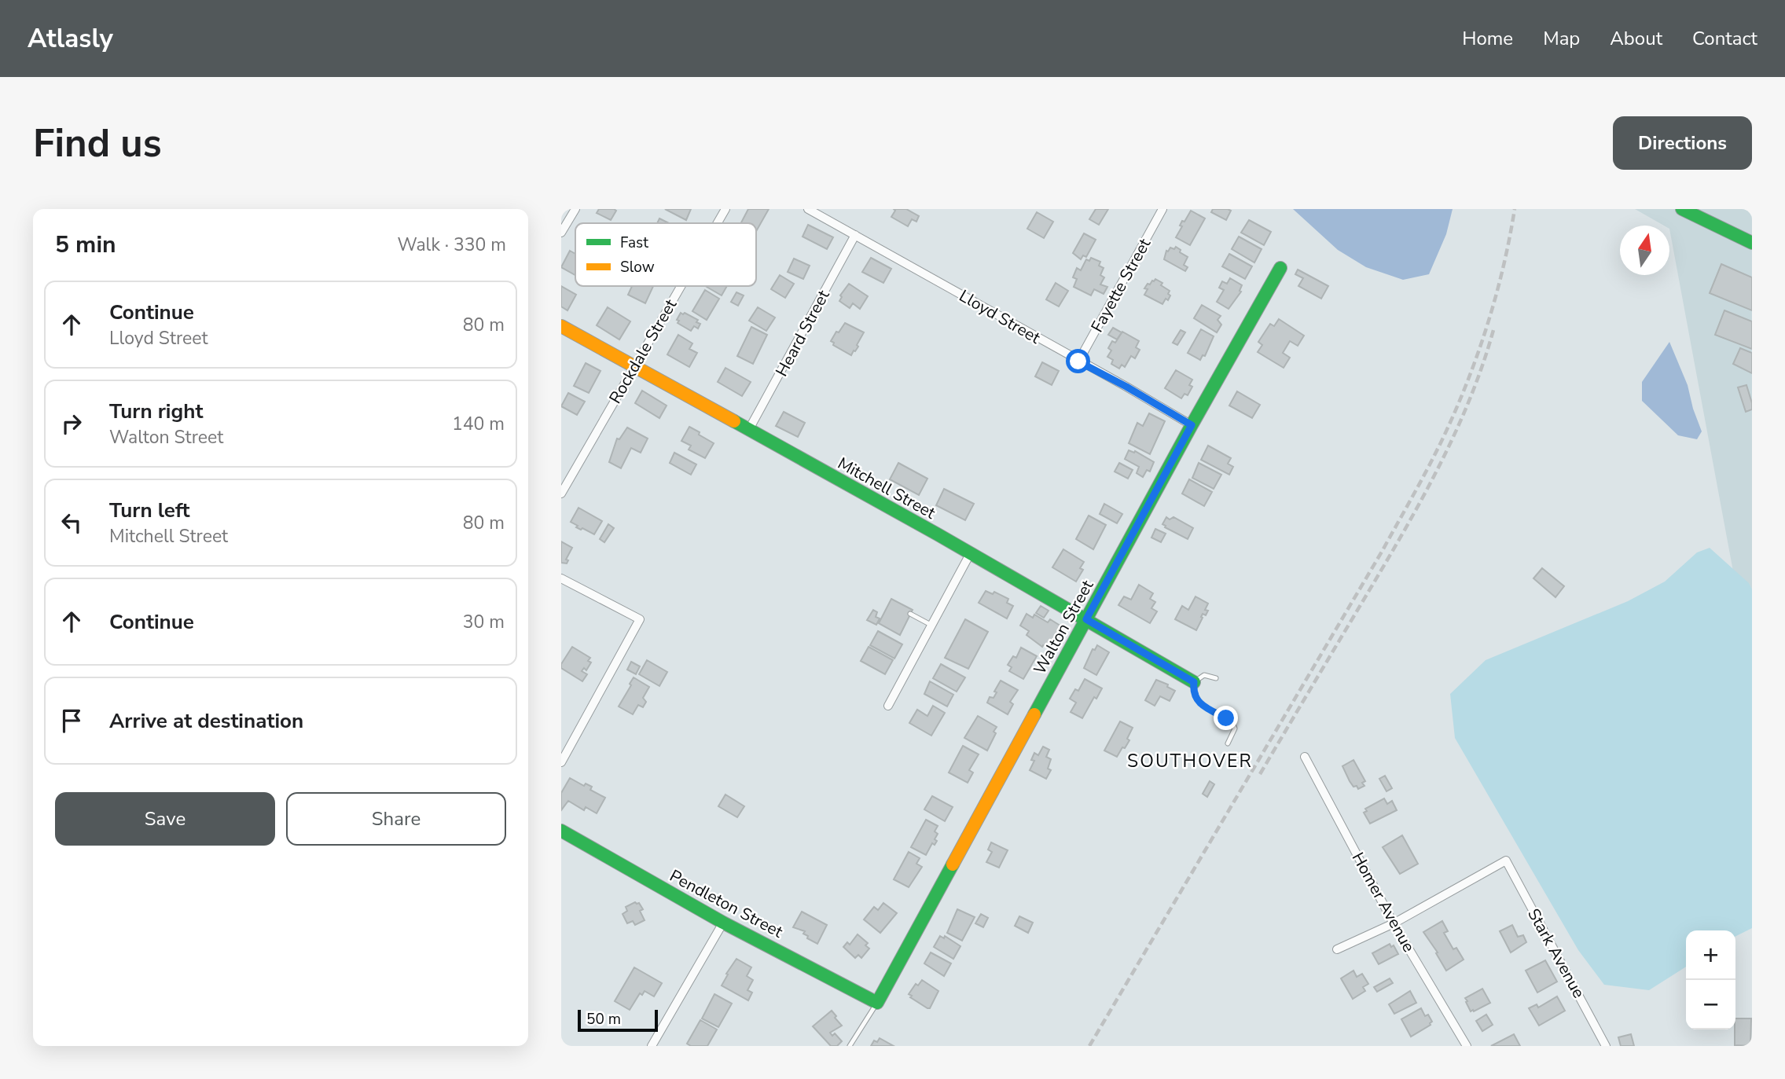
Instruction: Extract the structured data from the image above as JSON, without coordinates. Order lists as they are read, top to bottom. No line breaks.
{"streets":{"street":["Fayette Street","Lloyd Street","Heard Street","Rockdale Street","Mitchell Street","Walton Street","Homer Avenue","Pendleton Street","Stark Avenue"]},"crossings":[["Fayette Street","Lloyd Street"],["Lloyd Street","Heard Street"],["Lloyd Street","Walton Street"],["Heard Street","Mitchell Street"],["Rockdale Street","Mitchell Street"],["Mitchell Street","Walton Street"],["Walton Street","Pendleton Street"],["Homer Avenue","Stark Avenue"]],"districts":["SOUTHOVER"],"legend":["Fast","Slow"],"scale_bar":"50 m","north":"top","page":{"header":"Atlasly","nav":["Home","Map","About","Contact"],"buttons":["Directions",["Save","Share"]],"title":"Find us","heading":["5 min","Walk · 330 m"],"list":[["Continue","Lloyd Street","80 m"],["Turn right","Walton Street","140 m"],["Turn left","Mitchell Street","80 m"],["Continue","30 m"],"Arrive at destination"],"map_buttons":["+","−"],"scale":"50 m"}}
